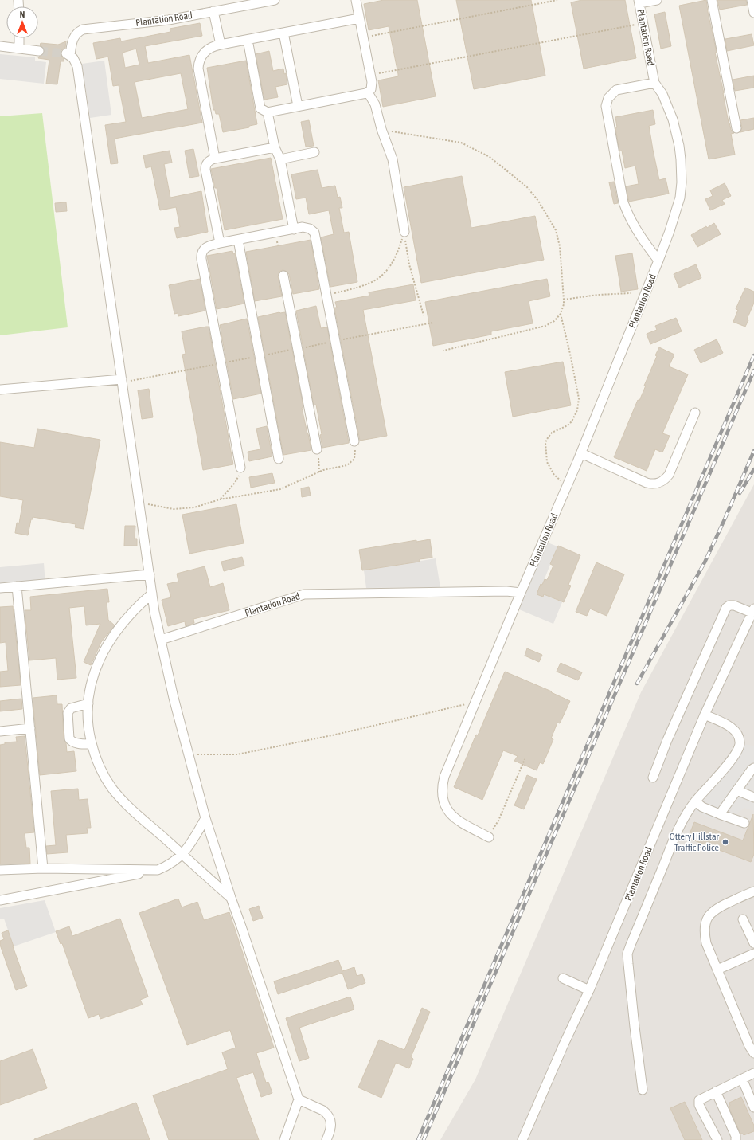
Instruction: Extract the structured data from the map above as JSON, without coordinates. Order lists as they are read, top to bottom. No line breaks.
{"streets":{"street":["Plantation Road"]},"places":["Ottery Hillstar Traffic Police"],"north":"top"}
